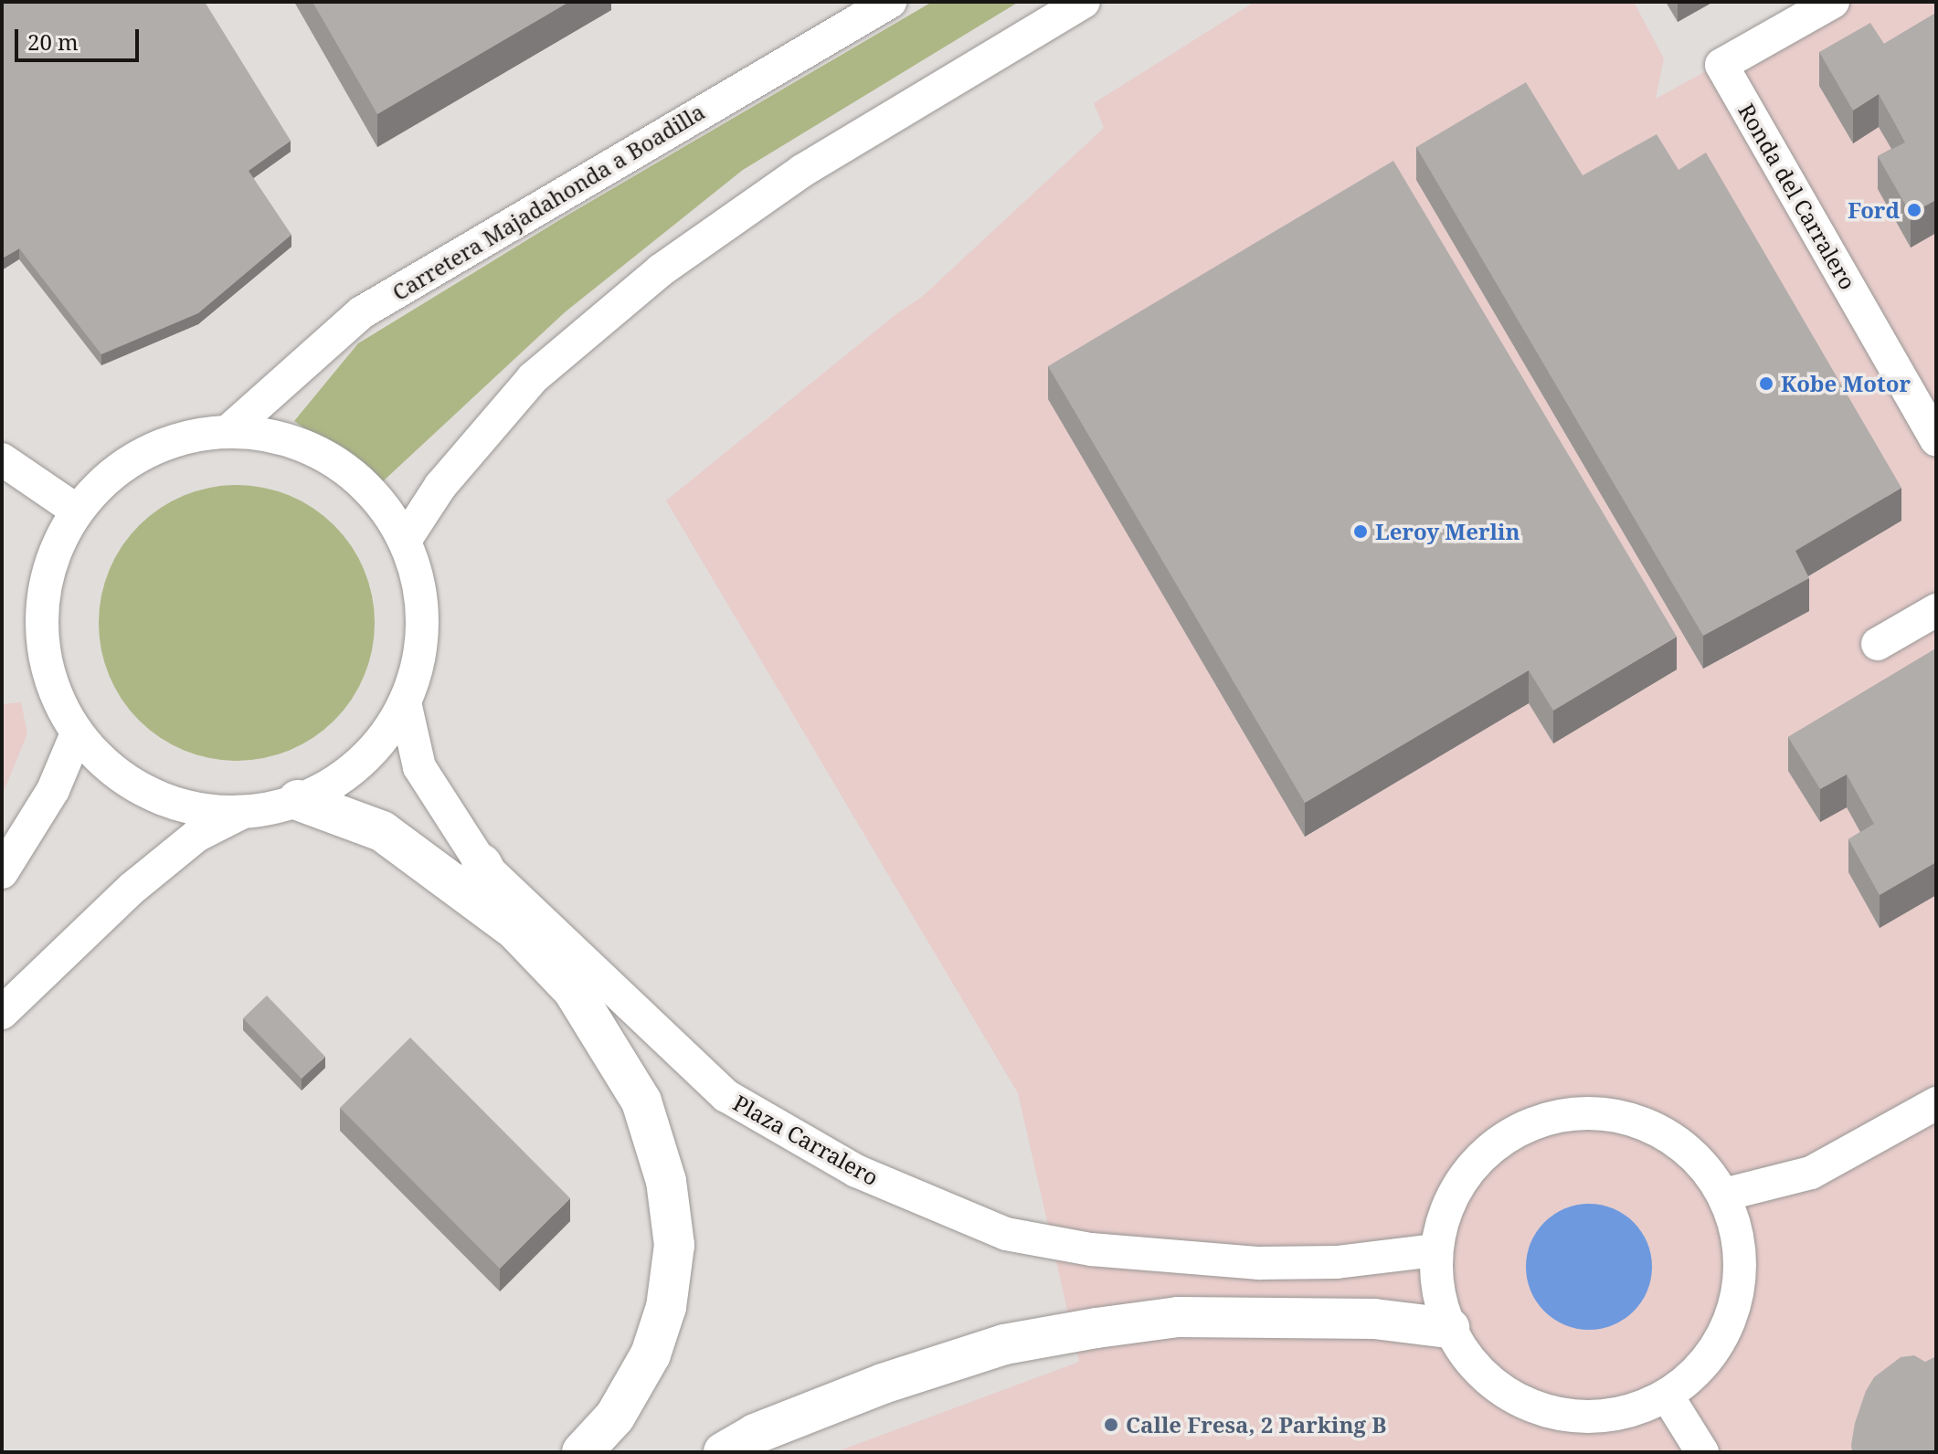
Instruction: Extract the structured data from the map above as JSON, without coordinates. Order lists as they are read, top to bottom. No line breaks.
{"streets":{"street":["Ronda del Carralero","Carretera Majadahonda a Boadilla","Plaza Carralero"]},"places":["Ford","Kobe Motor","Leroy Merlin","Calle Fresa, 2 Parking B"],"scale_bar":"20 m"}
